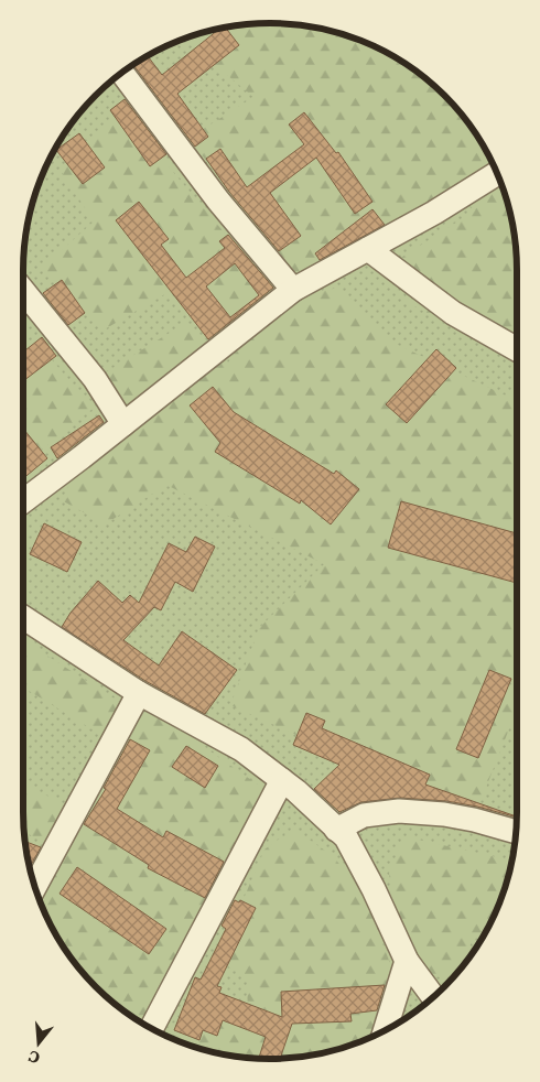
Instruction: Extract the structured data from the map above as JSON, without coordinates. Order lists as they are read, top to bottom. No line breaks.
{"north":"bottom"}
